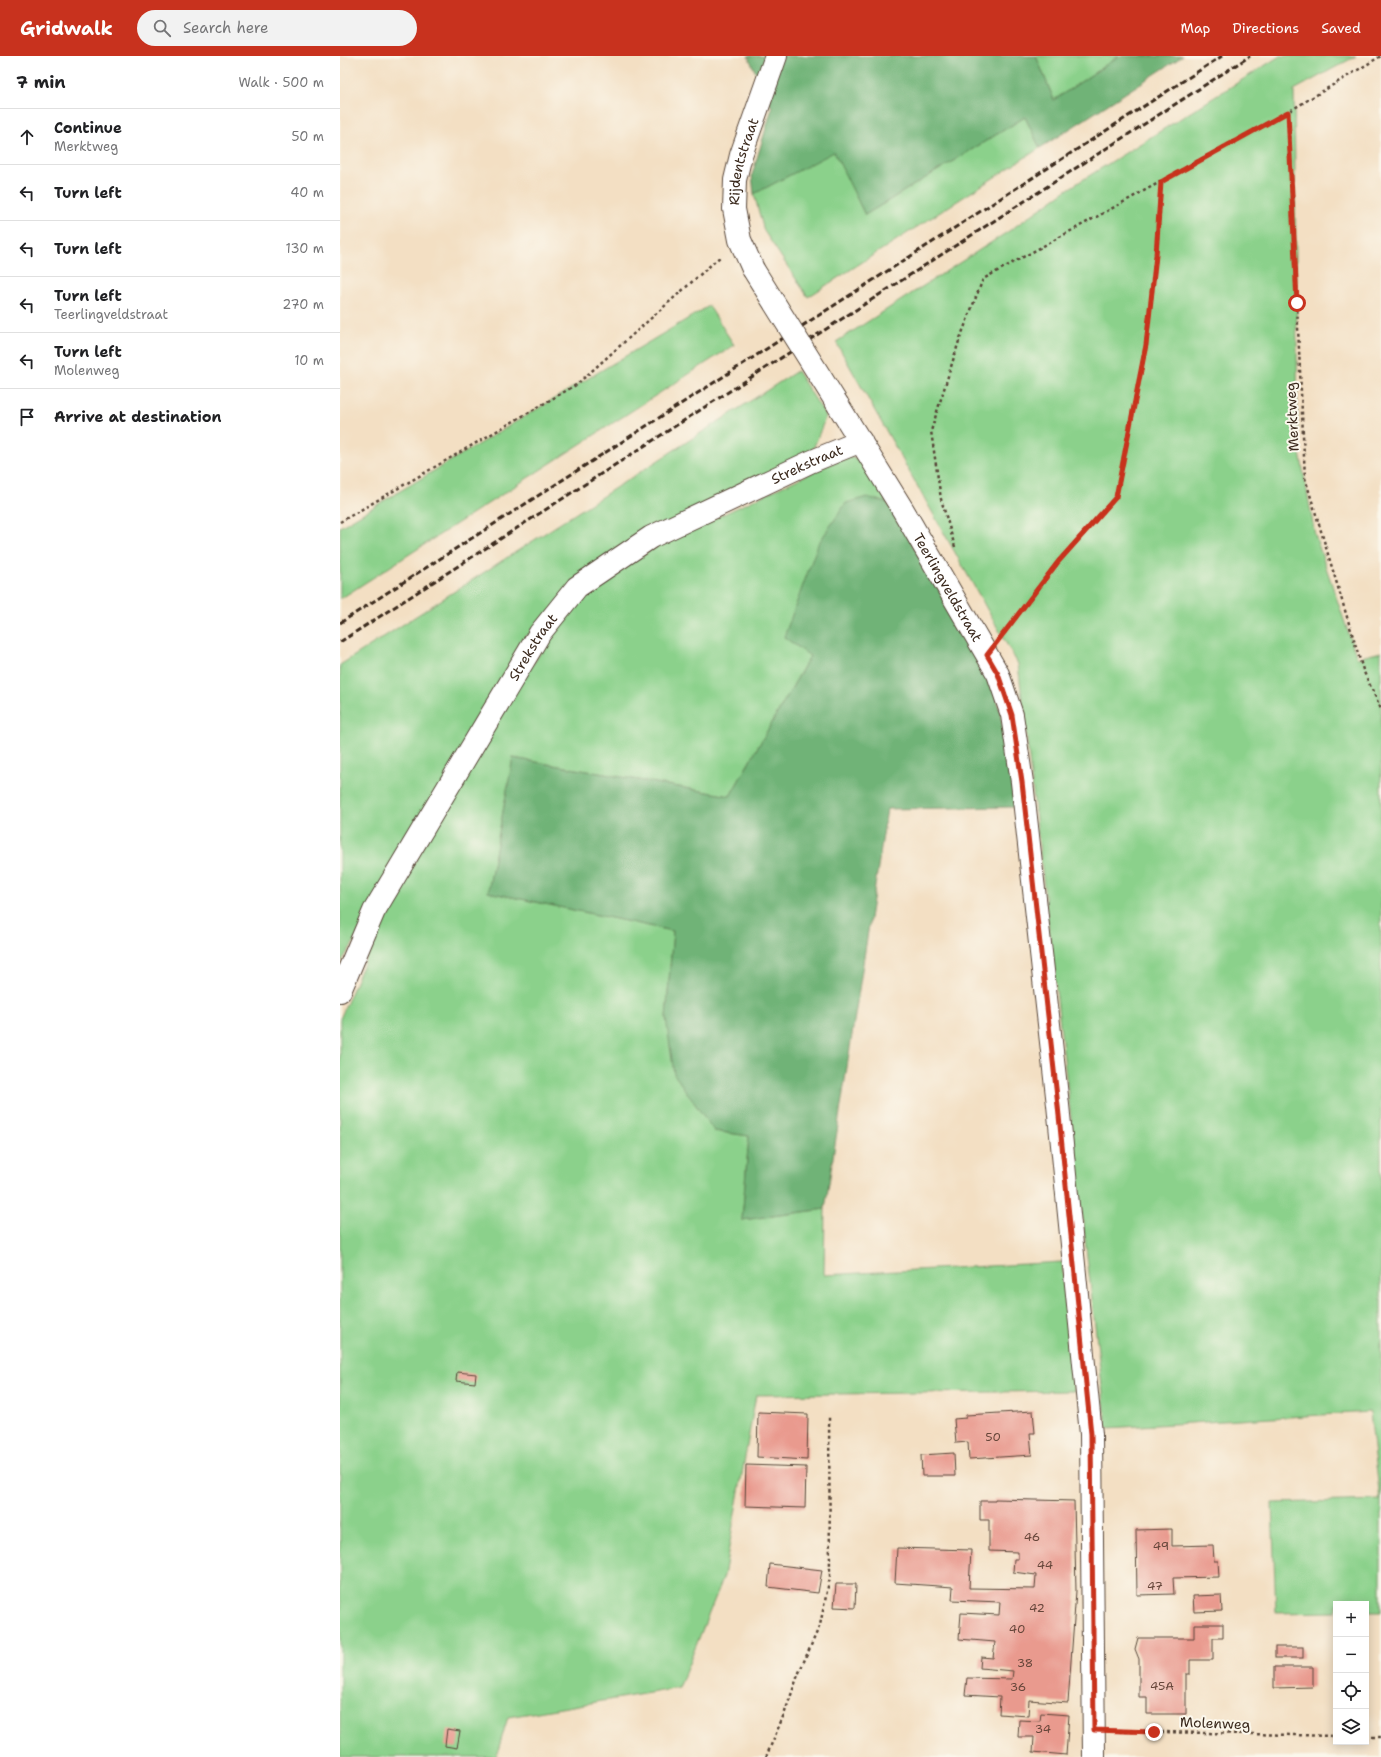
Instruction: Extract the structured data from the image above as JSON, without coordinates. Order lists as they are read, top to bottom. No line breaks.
{"streets":{"street":["Rijdentstraat","Strekstraat","Teerlingveldstraat"],"path":["Merktweg","Molenweg"]},"crossings":[["Rijdentstraat","Teerlingveldstraat"],["Strekstraat","Teerlingveldstraat"],["Teerlingveldstraat","Molenweg"]],"house_numbers":["50","46","49","44","47","42","40","38","45A","36","34"],"page":{"header":"Gridwalk","search":"Search here","nav":["Map","Directions","Saved"],"heading":["7 min","Walk · 500 m"],"list":[["Continue","Merktweg","50 m"],["Turn left","40 m"],["Turn left","130 m"],["Turn left","Teerlingveldstraat","270 m"],["Turn left","Molenweg","10 m"],"Arrive at destination"],"map_buttons":["+","−"]}}
